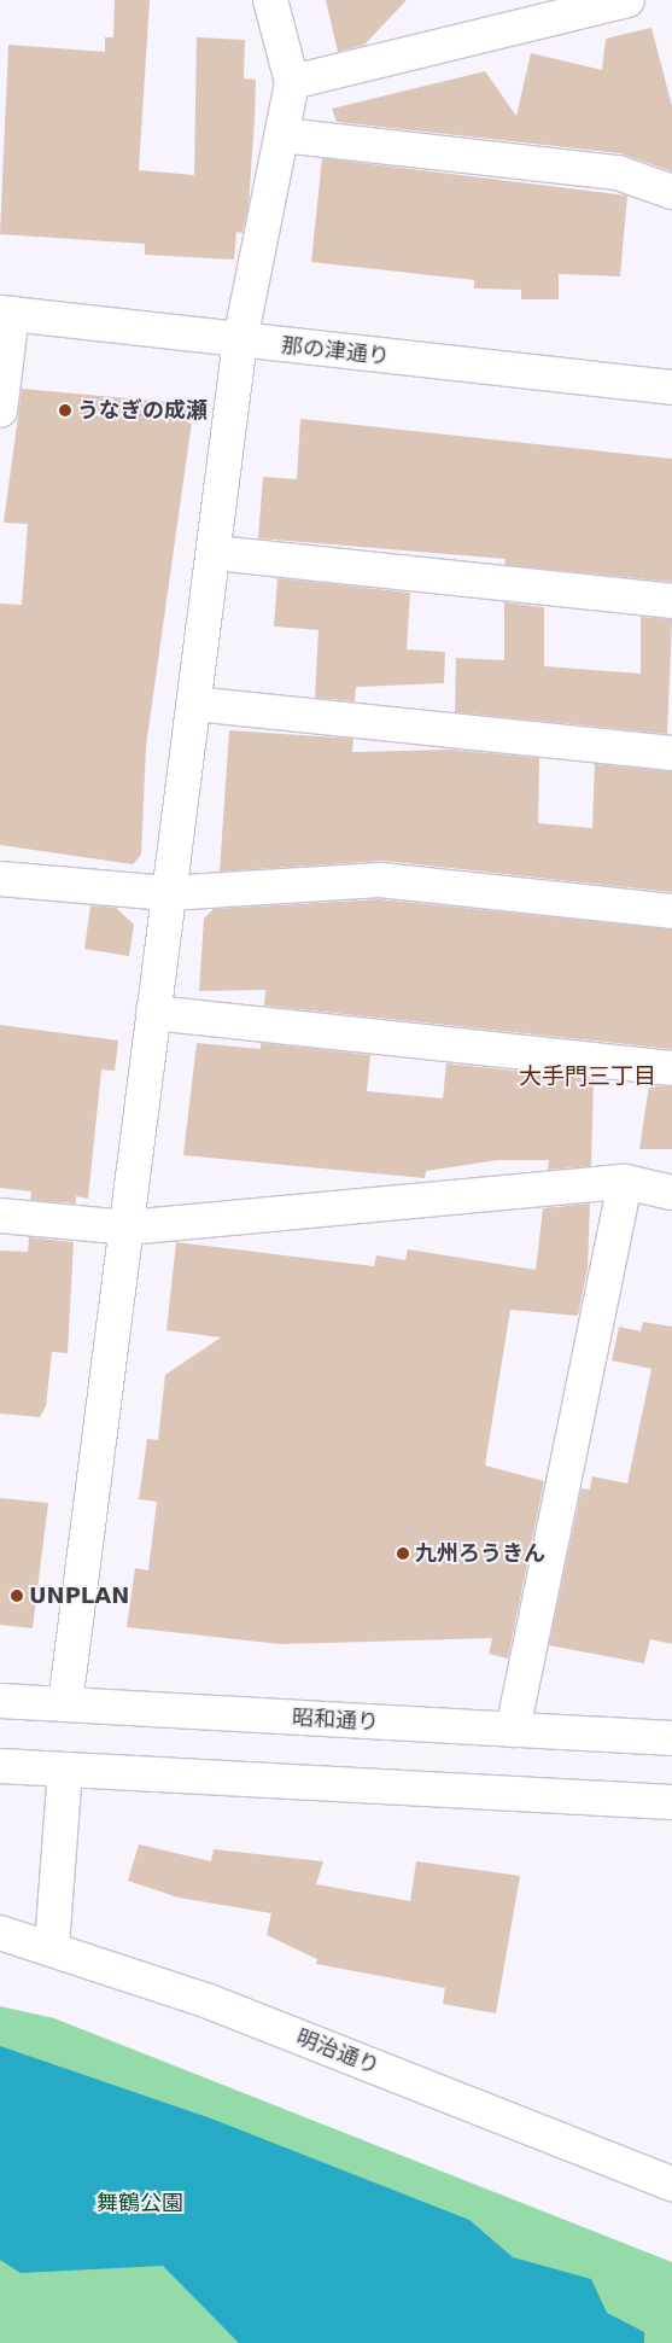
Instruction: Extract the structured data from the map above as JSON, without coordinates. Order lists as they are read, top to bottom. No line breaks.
{"streets":{"street":["那の津通り","昭和通り","明治通り"]},"districts":["大手門三丁目"],"parks":["舞鶴公園"],"places":["うなぎの成瀬","九州ろうきん","UNPLAN"]}
